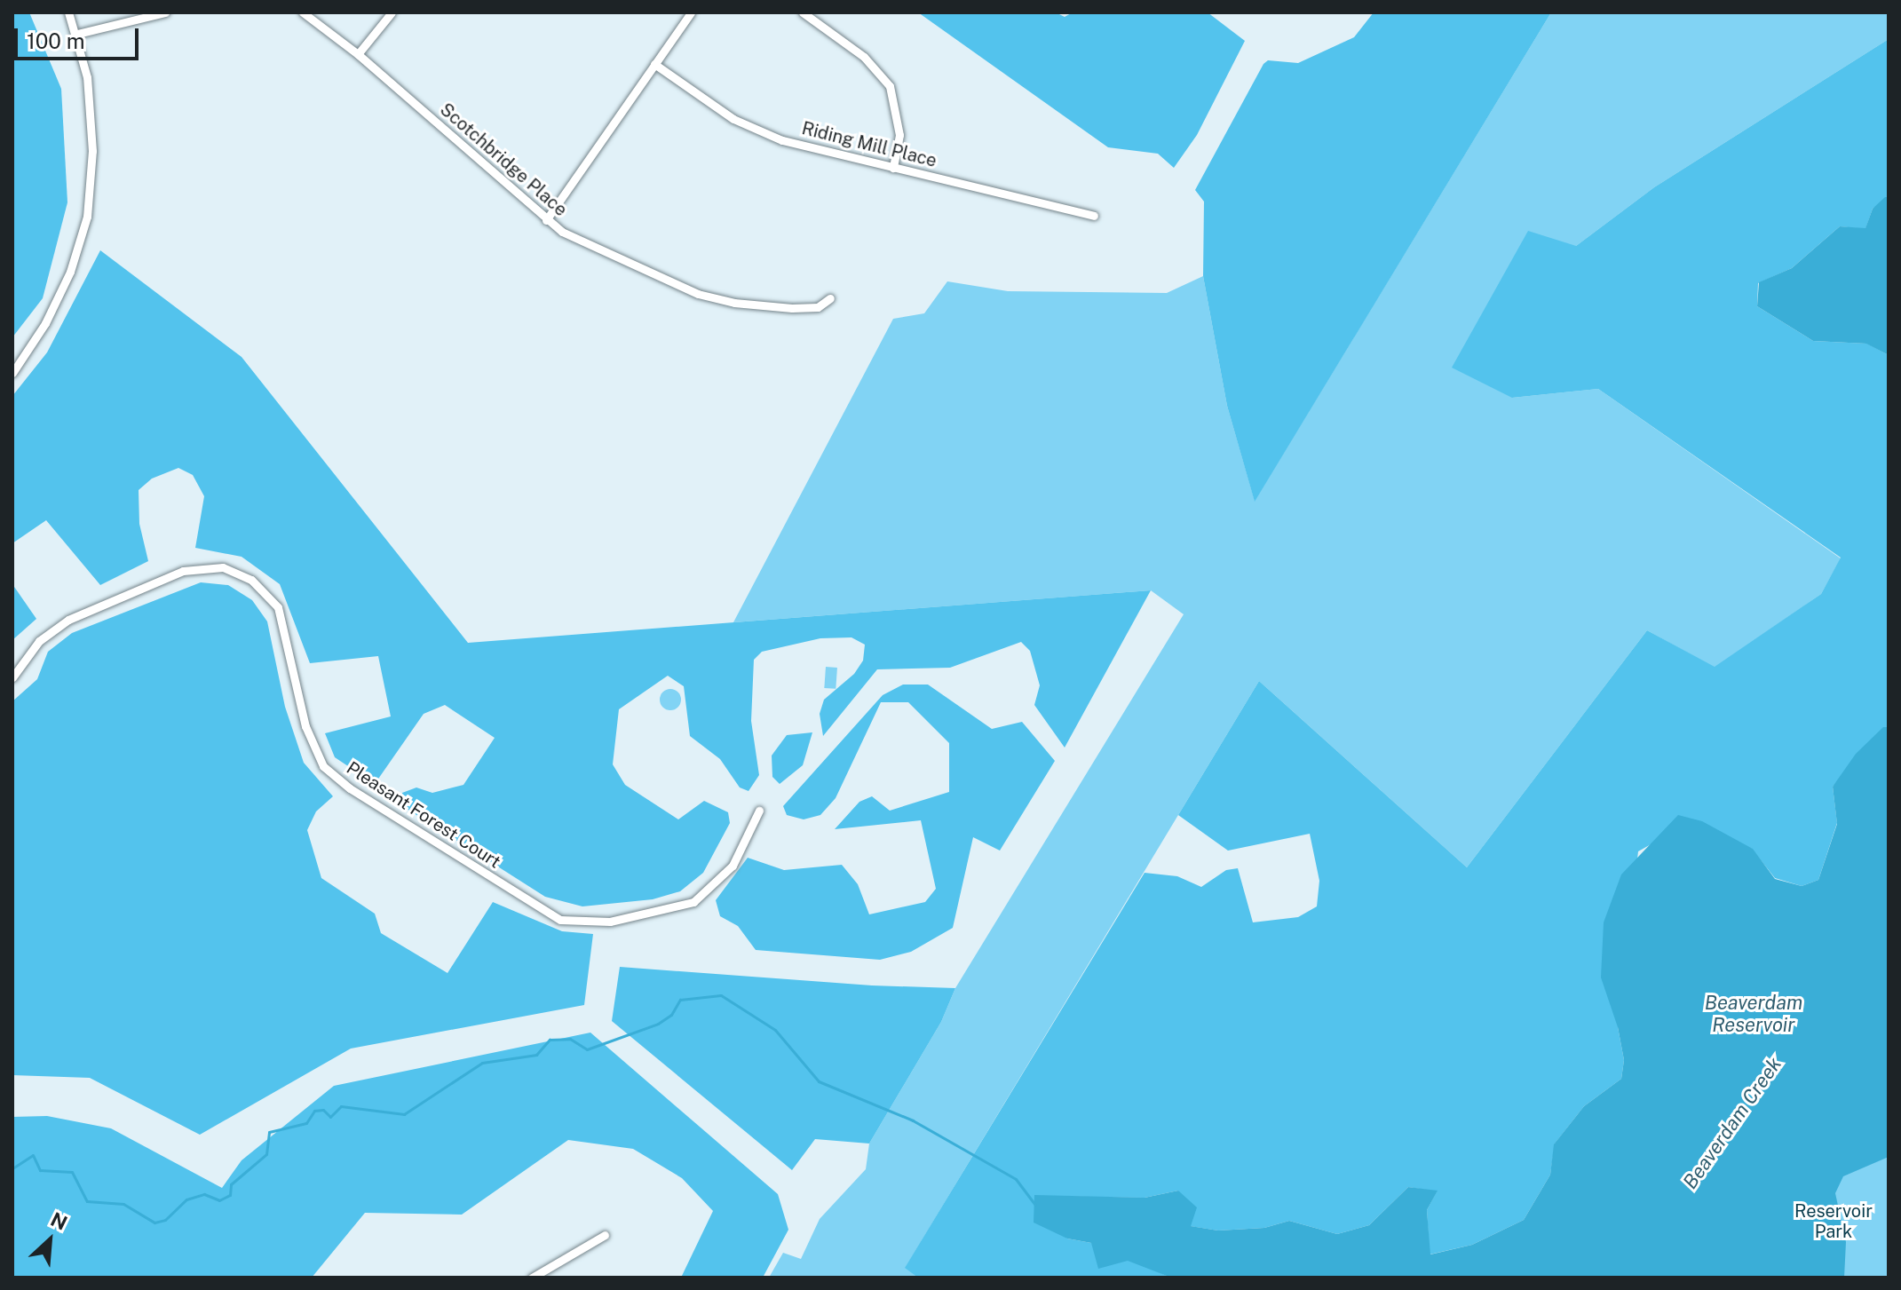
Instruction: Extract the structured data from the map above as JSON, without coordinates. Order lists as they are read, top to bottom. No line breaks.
{"streets":{"street":["Riding Mill Place","Scotchbridge Place","Pleasant Forest Court"]},"water":["Beaverdam Reservoir","Beaverdam Creek"],"parks":["Reservoir Park"],"scale_bar":"100 m","north":"top right"}
